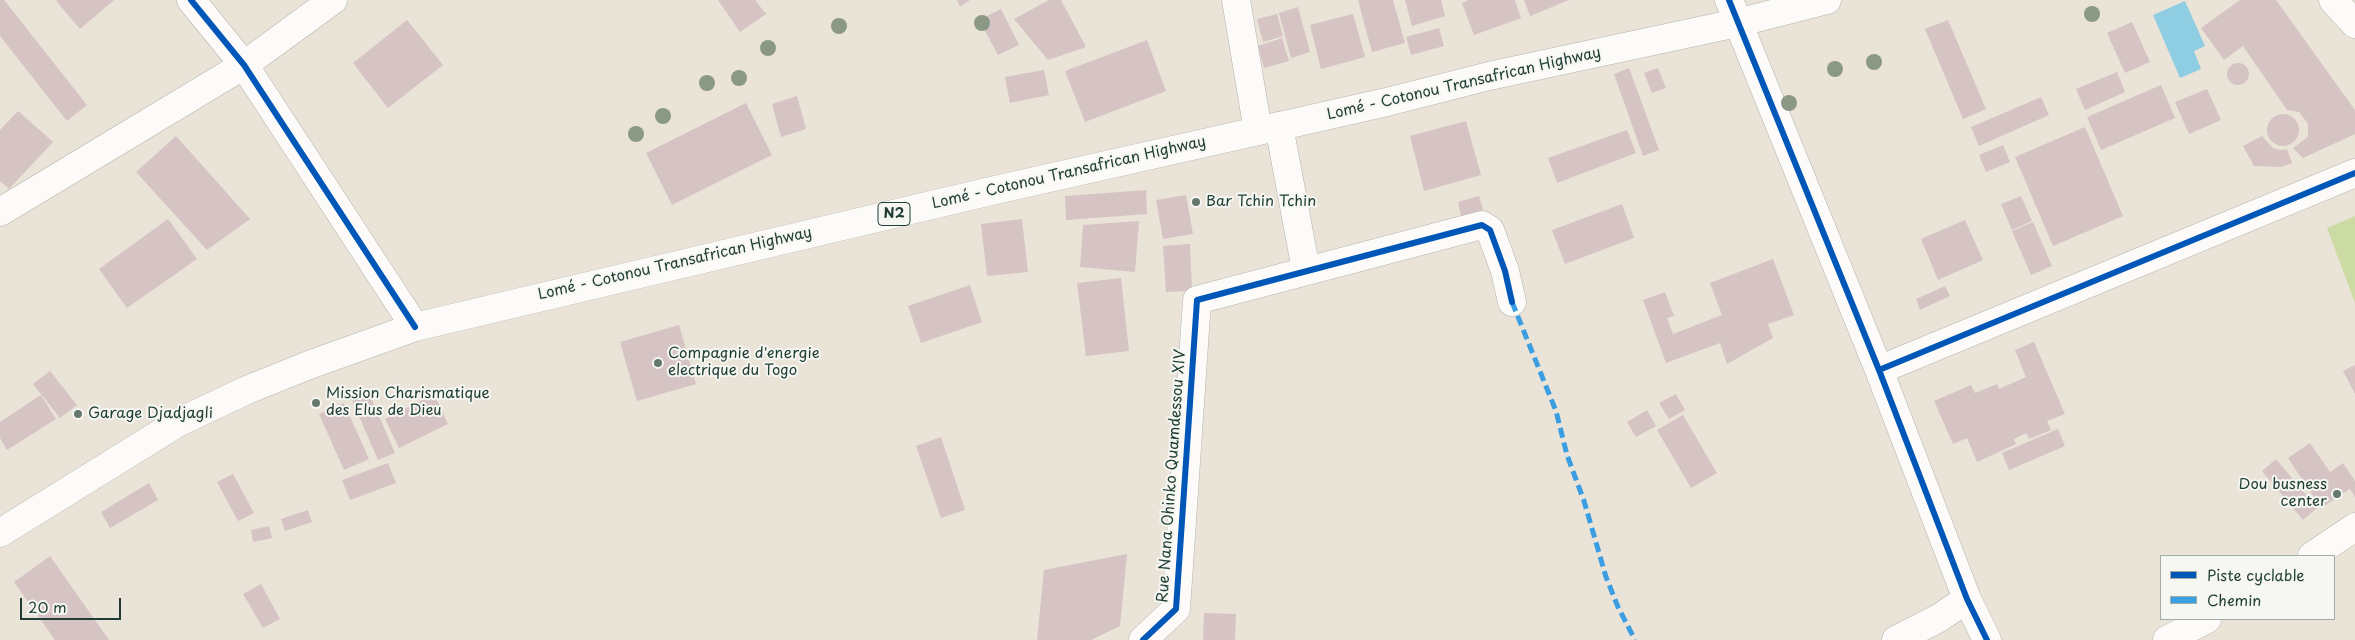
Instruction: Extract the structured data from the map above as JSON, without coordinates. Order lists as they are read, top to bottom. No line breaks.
{"streets":{"main road":["Lomé - Cotonou Transafrican Highway","N2","Rue Nana Ohinko Quamdessou XIV"]},"places":["Bar Tchin Tchin","Compagnie d'energie electrique du Togo","Mission Charismatique des Elus de Dieu","Garage Djadjagli","Dou busness center"],"legend":["Piste cyclable","Chemin"],"scale_bar":"20 m"}
